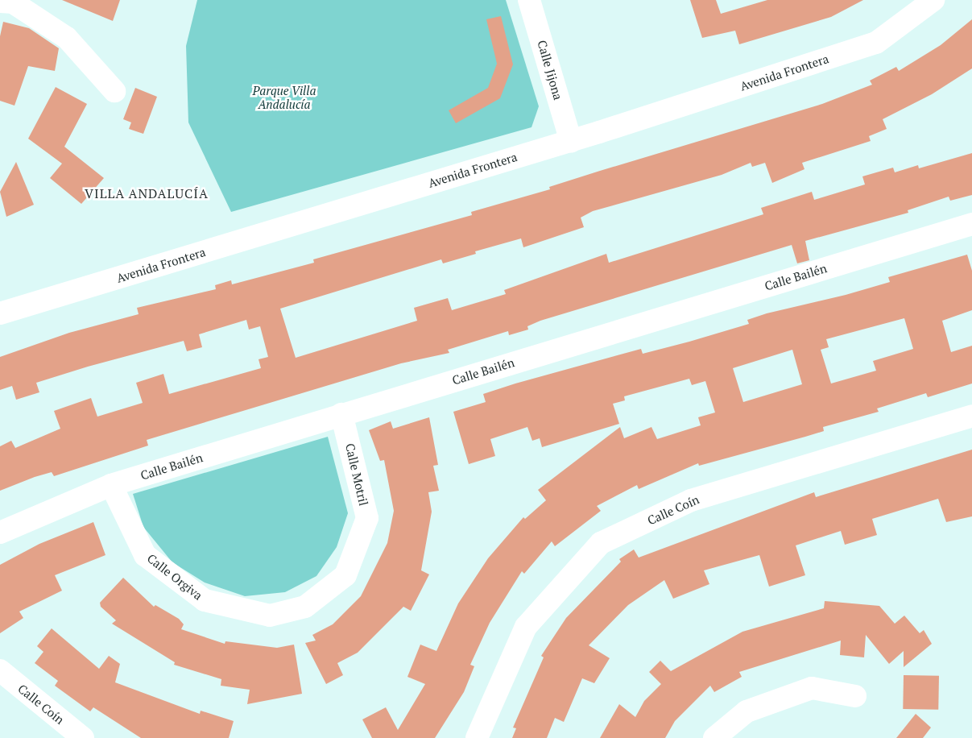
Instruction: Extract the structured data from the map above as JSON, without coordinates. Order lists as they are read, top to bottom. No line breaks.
{"streets":{"street":["Calle Jijona","Avenida Frontera","Calle Bailén","Calle Motril","Calle Coín","Calle Orgiva"]},"crossings":[["Calle Jijona","Avenida Frontera"],["Calle Bailén","Calle Motril"],["Calle Bailén","Calle Orgiva"],["Calle Motril","Calle Orgiva"]],"districts":["VILLA ANDALUCÍA"],"parks":["Parque Villa Andalucía"]}
